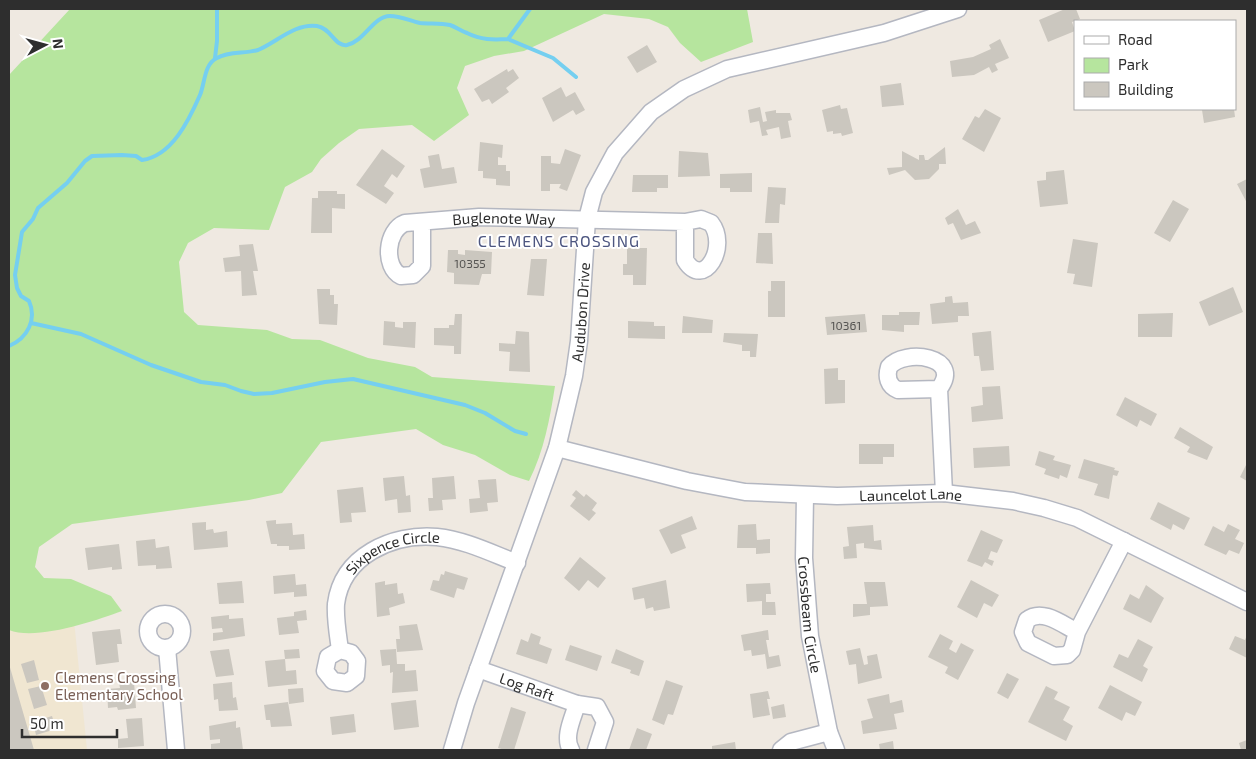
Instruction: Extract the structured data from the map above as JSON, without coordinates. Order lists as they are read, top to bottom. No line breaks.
{"streets":{"street":["Buglenote Way","Audubon Drive","Launcelot Lane","Sixpence Circle","Crossbeam Circle","Log Raft"]},"crossings":[["Buglenote Way","Audubon Drive"],["Audubon Drive","Launcelot Lane"],["Audubon Drive","Sixpence Circle"],["Audubon Drive","Log Raft"],["Launcelot Lane","Crossbeam Circle"]],"districts":["CLEMENS CROSSING"],"places":["Clemens Crossing Elementary School"],"house_numbers":["10355","10361"],"legend":["Road","Park","Building"],"scale_bar":"50 m","north":"right"}
